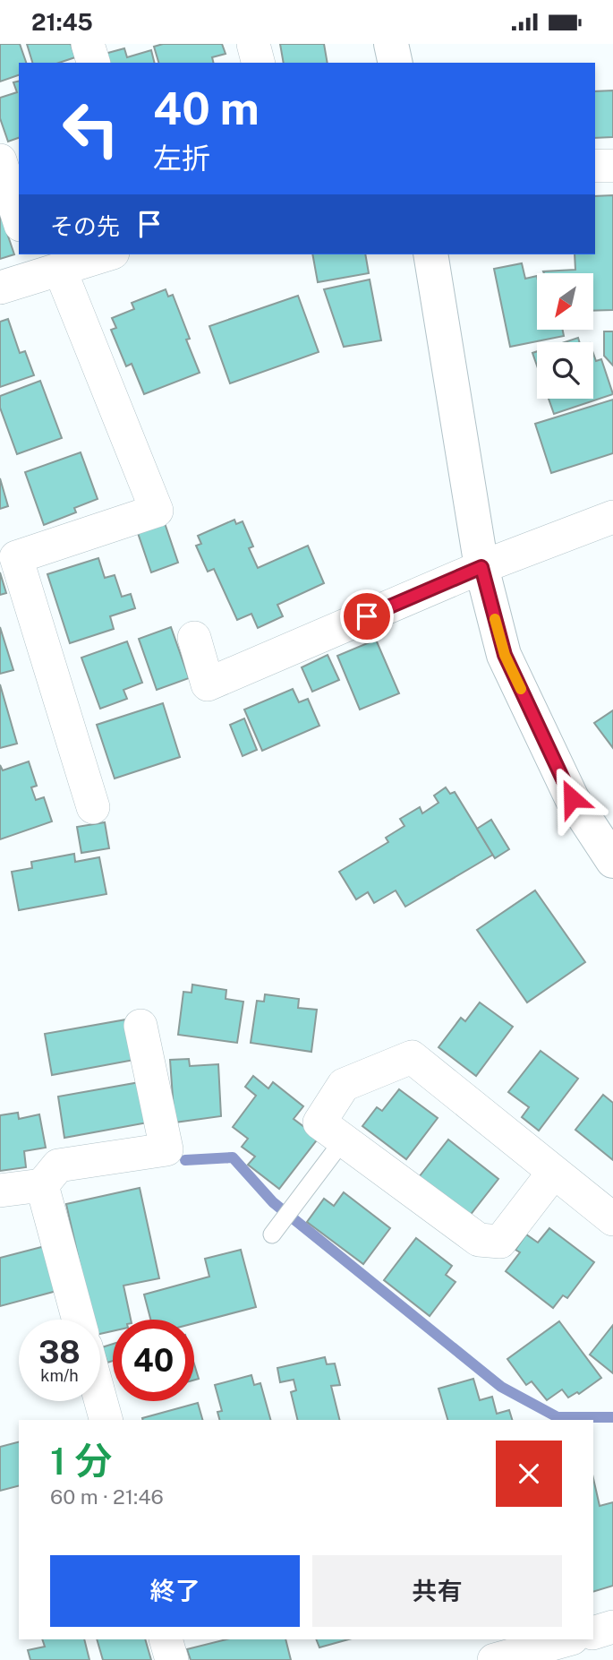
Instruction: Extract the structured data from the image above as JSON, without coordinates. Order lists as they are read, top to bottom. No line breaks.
{"north":"bottom left","page":{"status":"21:45","turn":["40 m","左折"],"then":"その先","speed":"38 km/h","limit":"40","heading":["1 分","60 m · 21:46"],"buttons":["終了","共有"]}}
